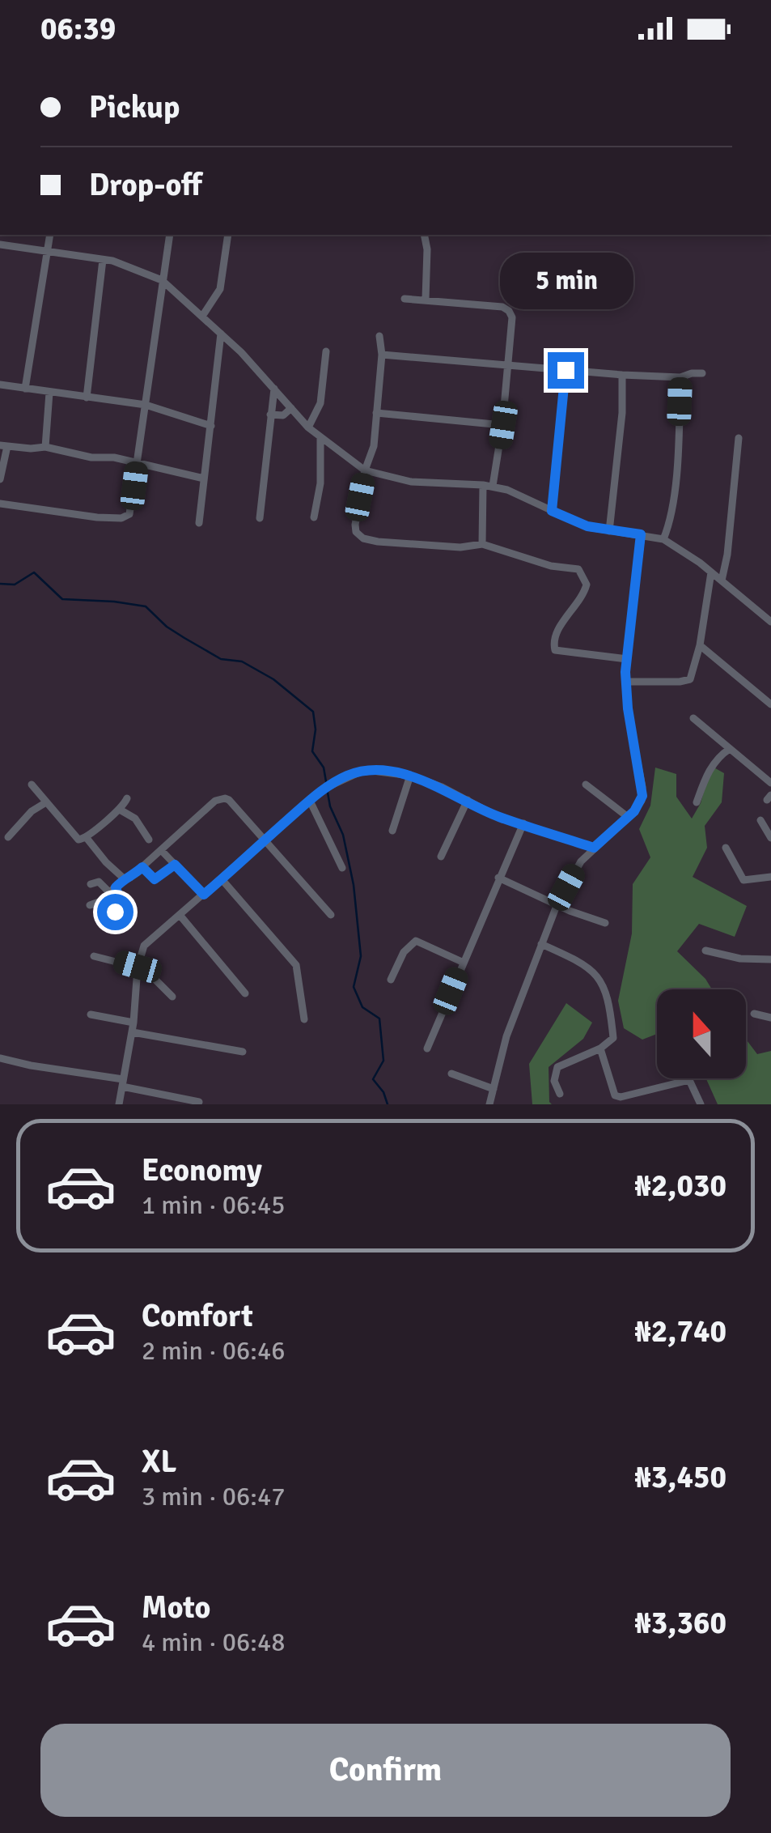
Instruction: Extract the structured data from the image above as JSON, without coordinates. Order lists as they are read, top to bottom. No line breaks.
{"north":"top","page":{"status":"06:39","banner":["Pickup","Drop-off"],"bubble":"5 min","list":[{"name":"Economy","note":"1 min · 06:45","value":"₦2,030"},{"name":"Comfort","note":"2 min · 06:46","value":"₦2,740"},{"name":"XL","note":"3 min · 06:47","value":"₦3,450"},{"name":"Moto","note":"4 min · 06:48","value":"₦3,360"}],"buttons":"Confirm"}}
